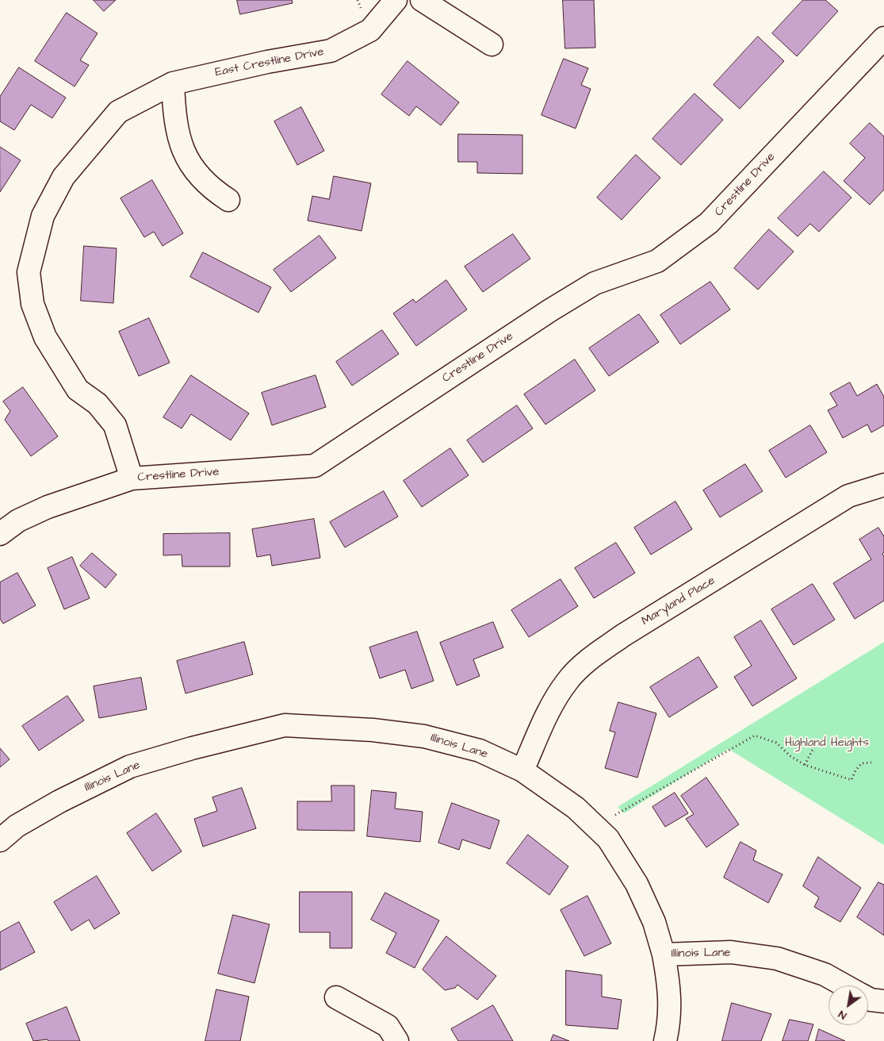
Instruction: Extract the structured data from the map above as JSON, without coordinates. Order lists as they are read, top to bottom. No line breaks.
{"streets":{"street":["East Crestline Drive","Crestline Drive","Maryland Place","Illinois Lane"]},"crossings":[["East Crestline Drive","Crestline Drive"],["Maryland Place","Illinois Lane"]],"parks":["Highland Heights"],"north":"bottom left"}
